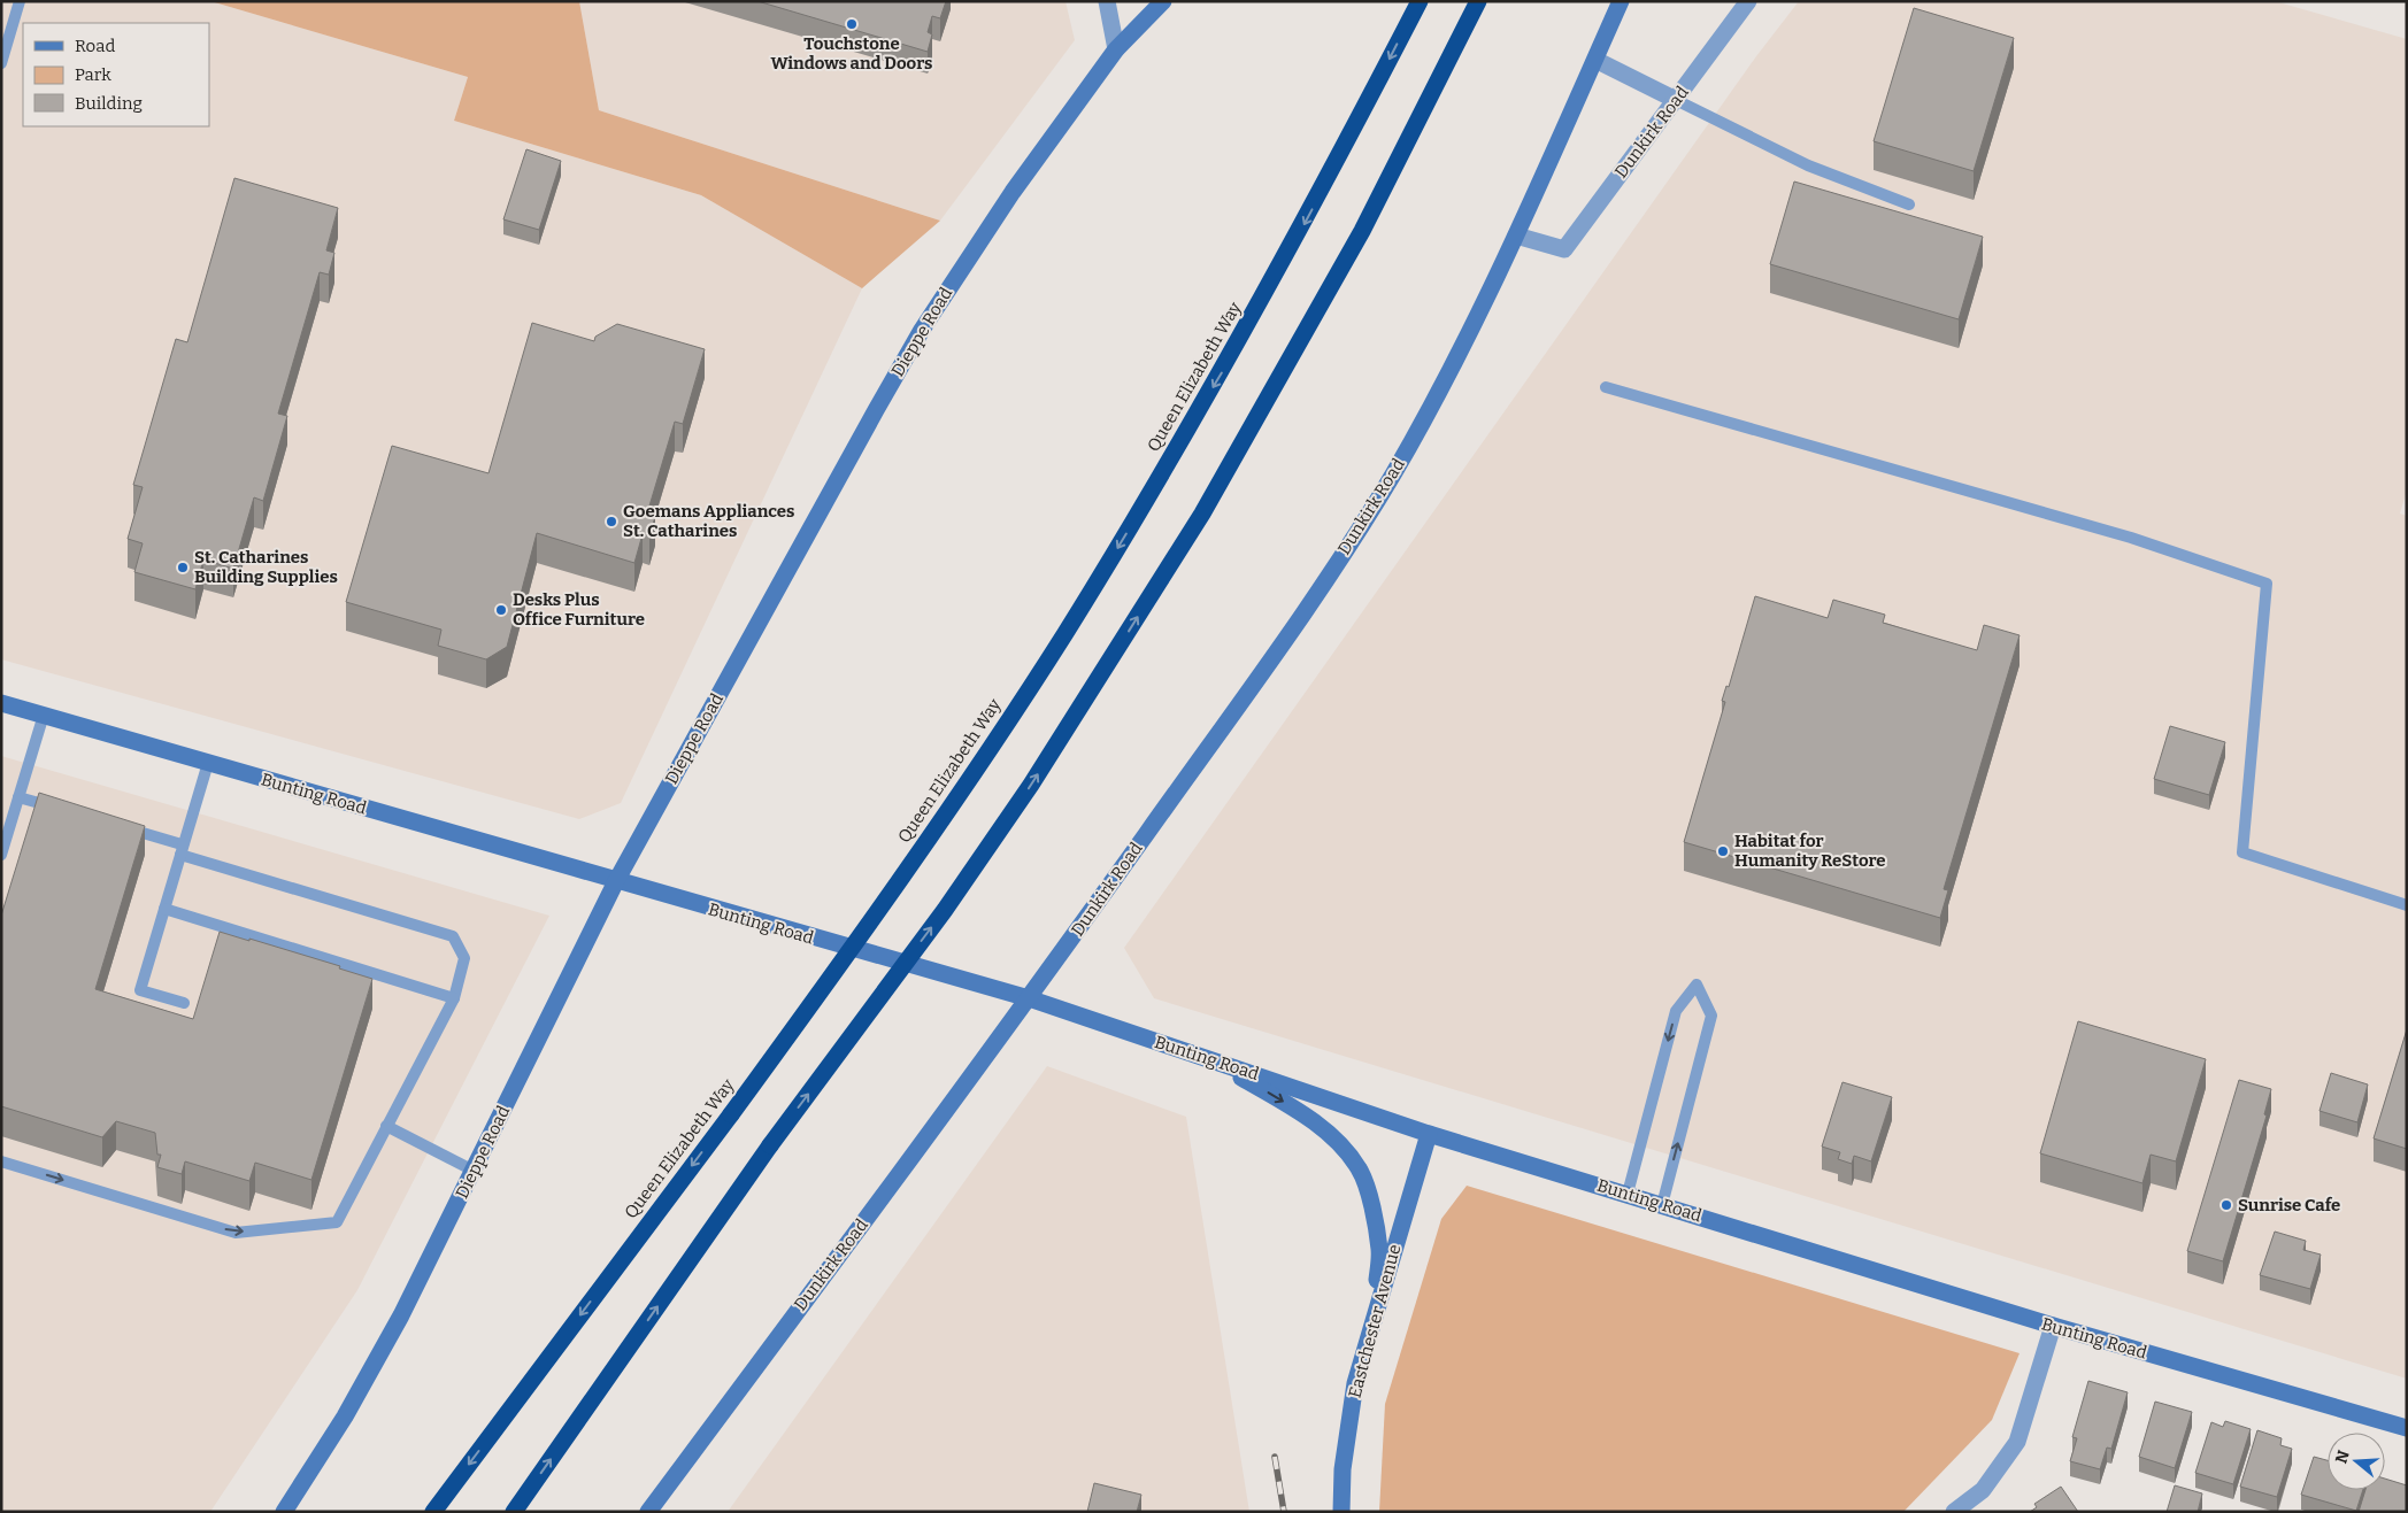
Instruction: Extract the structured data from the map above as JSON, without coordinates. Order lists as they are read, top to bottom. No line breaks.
{"streets":{"highway":["Queen Elizabeth Way"],"street":["Dunkirk Road","Dieppe Road","Bunting Road","Eastchester Avenue"]},"crossings":[["Dunkirk Road","Bunting Road"],["Dieppe Road","Bunting Road"],["Bunting Road","Eastchester Avenue"]],"places":["Touchstone Windows and Doors","Goemans Appliances St. Catharines","St. Catharines Building Supplies","Desks Plus Office Furniture","Habitat for Humanity ReStore","Sunrise Cafe"],"legend":["Road","Park","Building"],"north":"left"}
